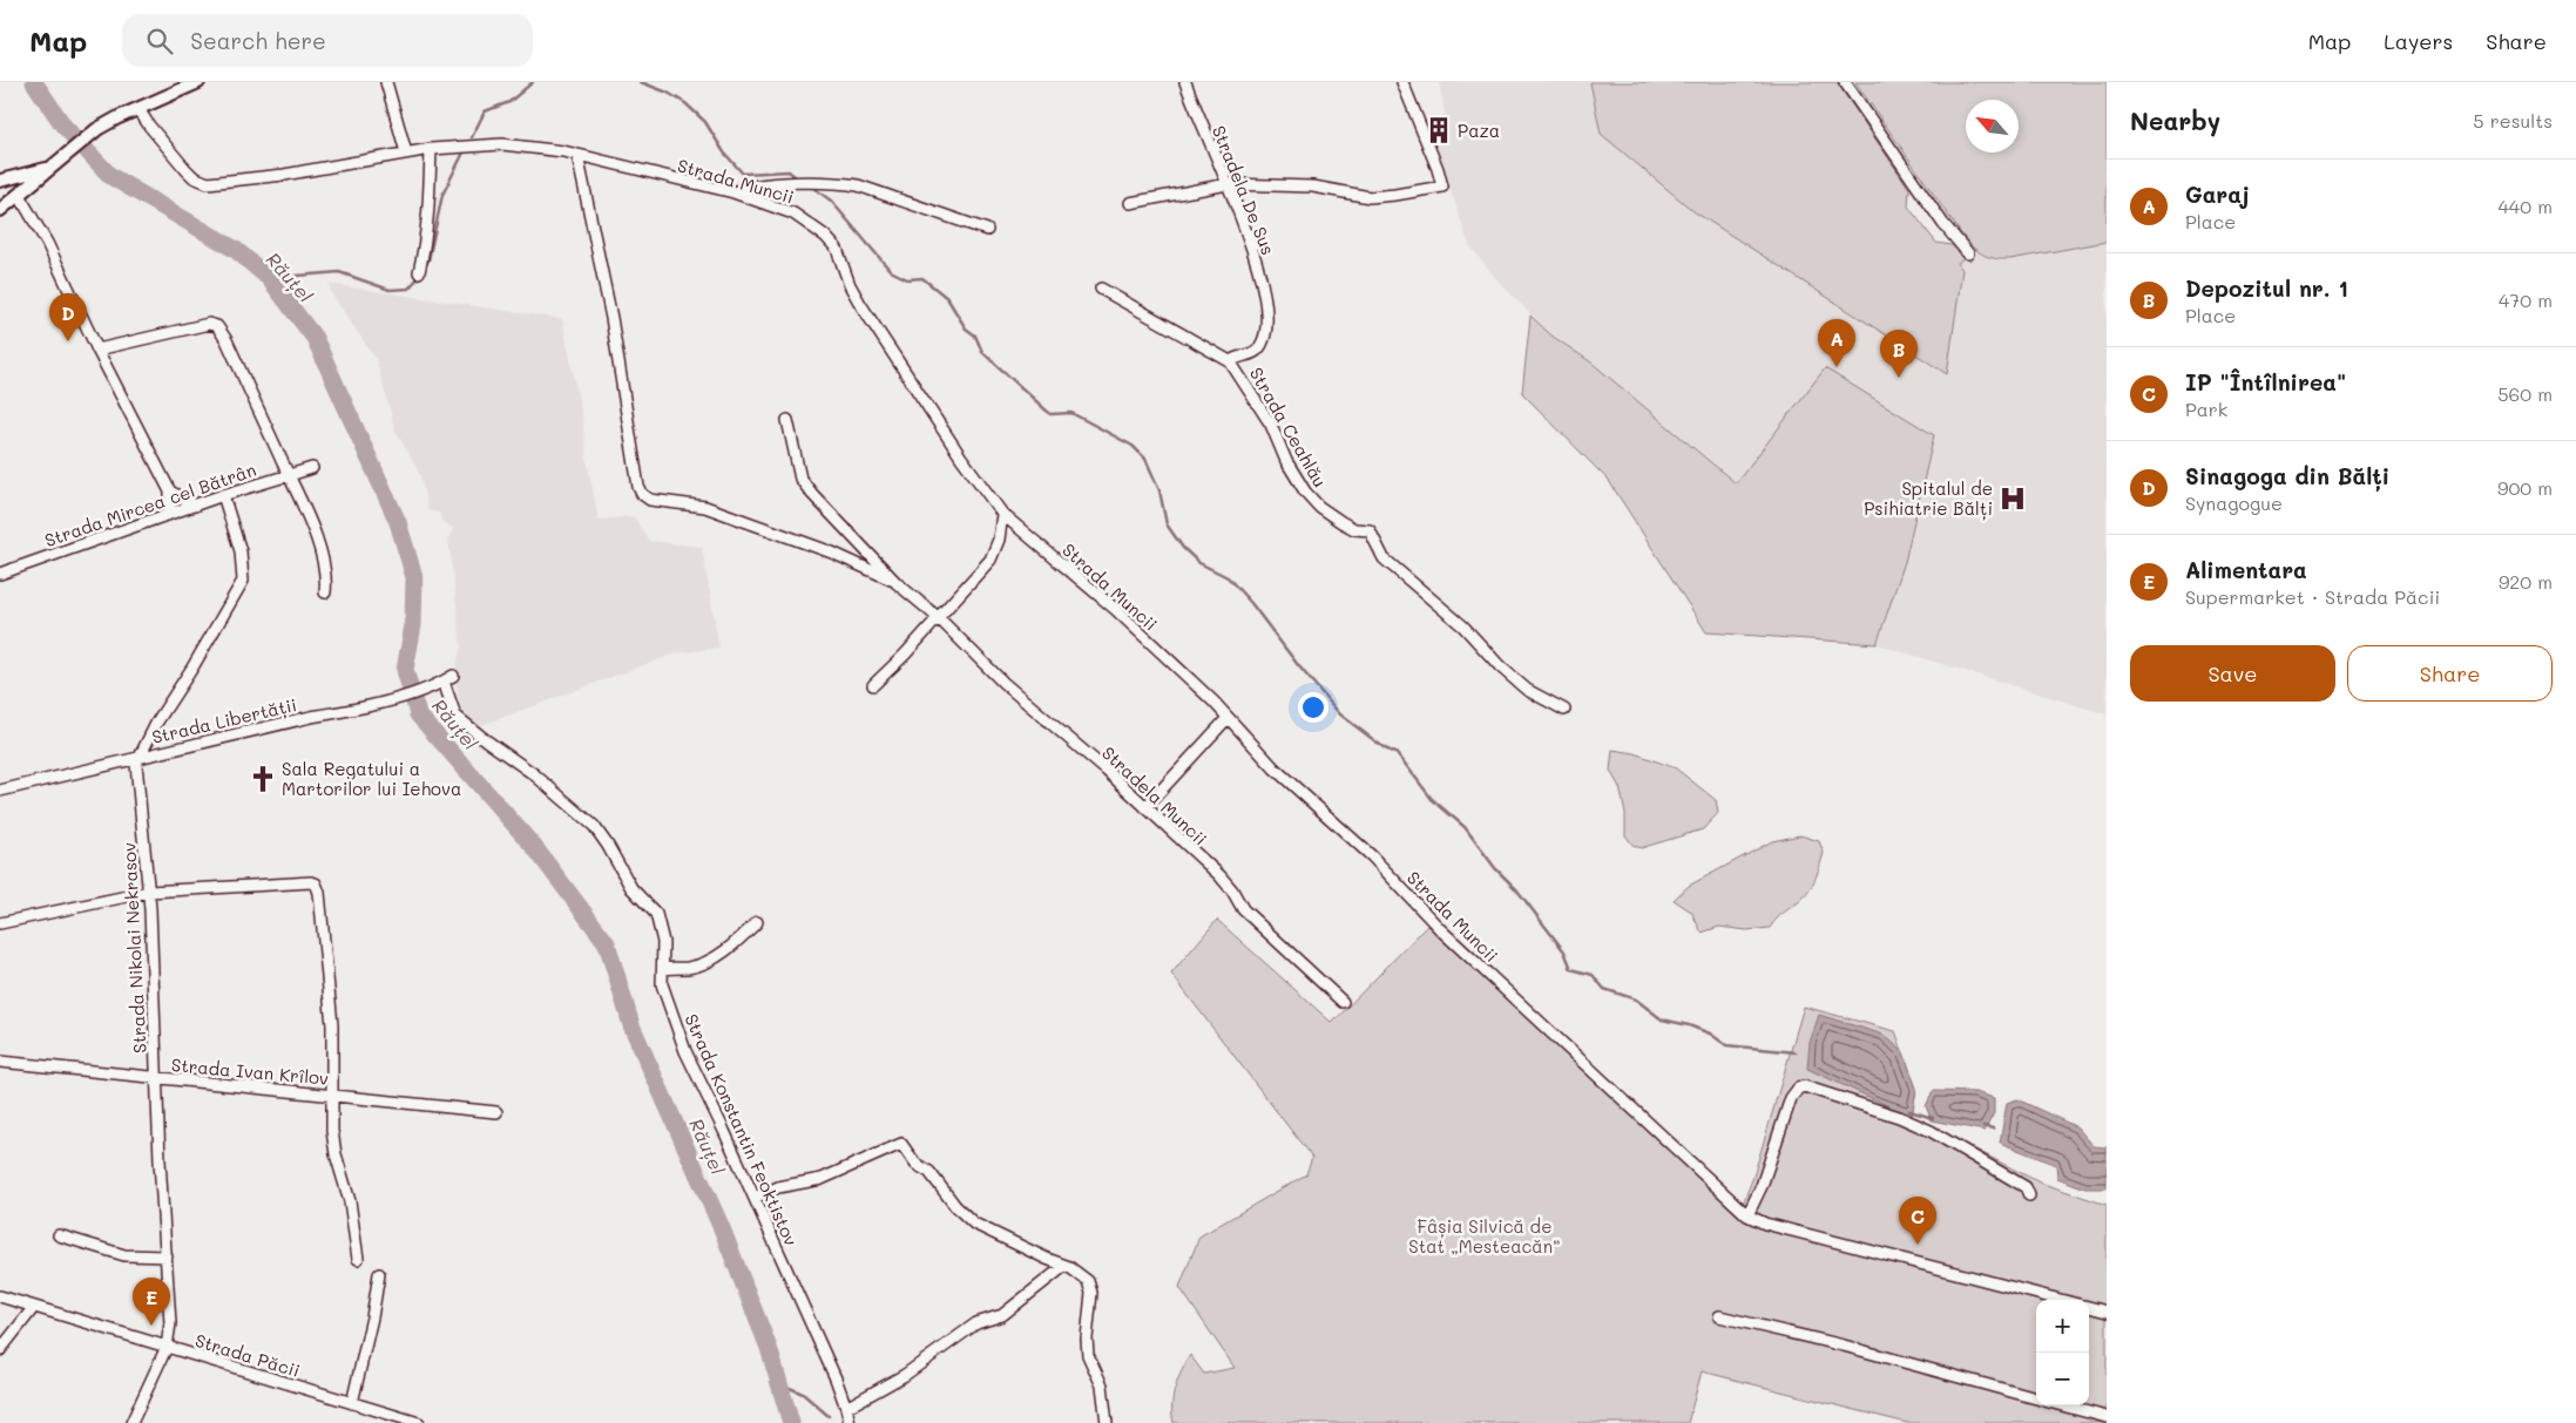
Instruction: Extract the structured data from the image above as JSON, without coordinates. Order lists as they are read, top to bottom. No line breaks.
{"streets":{"street":["Strada Muncii","Stradela De Sus","Strada Ceahlău","Strada Mircea cel Bătrân","Strada Libertății","Stradela Muncii","Strada Nikolai Nekrasov","Strada Ivan Krîlov","Strada Konstantin Feoktistov","Strada Păcii"]},"crossings":[["Stradela De Sus","Strada Ceahlău"],["Strada Mircea cel Bătrân","Strada Nikolai Nekrasov"],["Strada Libertății","Strada Nikolai Nekrasov"],["Strada Libertății","Strada Konstantin Feoktistov"],["Strada Nikolai Nekrasov","Strada Ivan Krîlov"],["Strada Nikolai Nekrasov","Strada Păcii"]],"water":["Răuțel"],"parks":["Fâșia Silvică de Stat „Mesteacăn“"],"places":{"building":["Paza"],"hospital":["Spitalul de Psihiatrie Bălți"],"church":["Sala Regatului a Martorilor lui Iehova"]},"north":"top left","page":{"header":"Map","search":"Search here","nav":["Map","Layers","Share"],"heading":["Nearby","5 results"],"list":[{"mark":"A","name":"Garaj","note":"Place","value":"440 m"},{"mark":"B","name":"Depozitul nr. 1","note":"Place","value":"470 m"},{"mark":"C","name":"IP \"Întîlnirea\"","note":"Park","value":"560 m"},{"mark":"D","name":"Sinagoga din Bălți","note":"Synagogue","value":"900 m"},{"mark":"E","name":"Alimentara","note":"Supermarket · Strada Păcii","value":"920 m"}],"pins":["D","A","B","C","E"],"buttons":["Save","Share"],"map_buttons":["+","−"]}}
